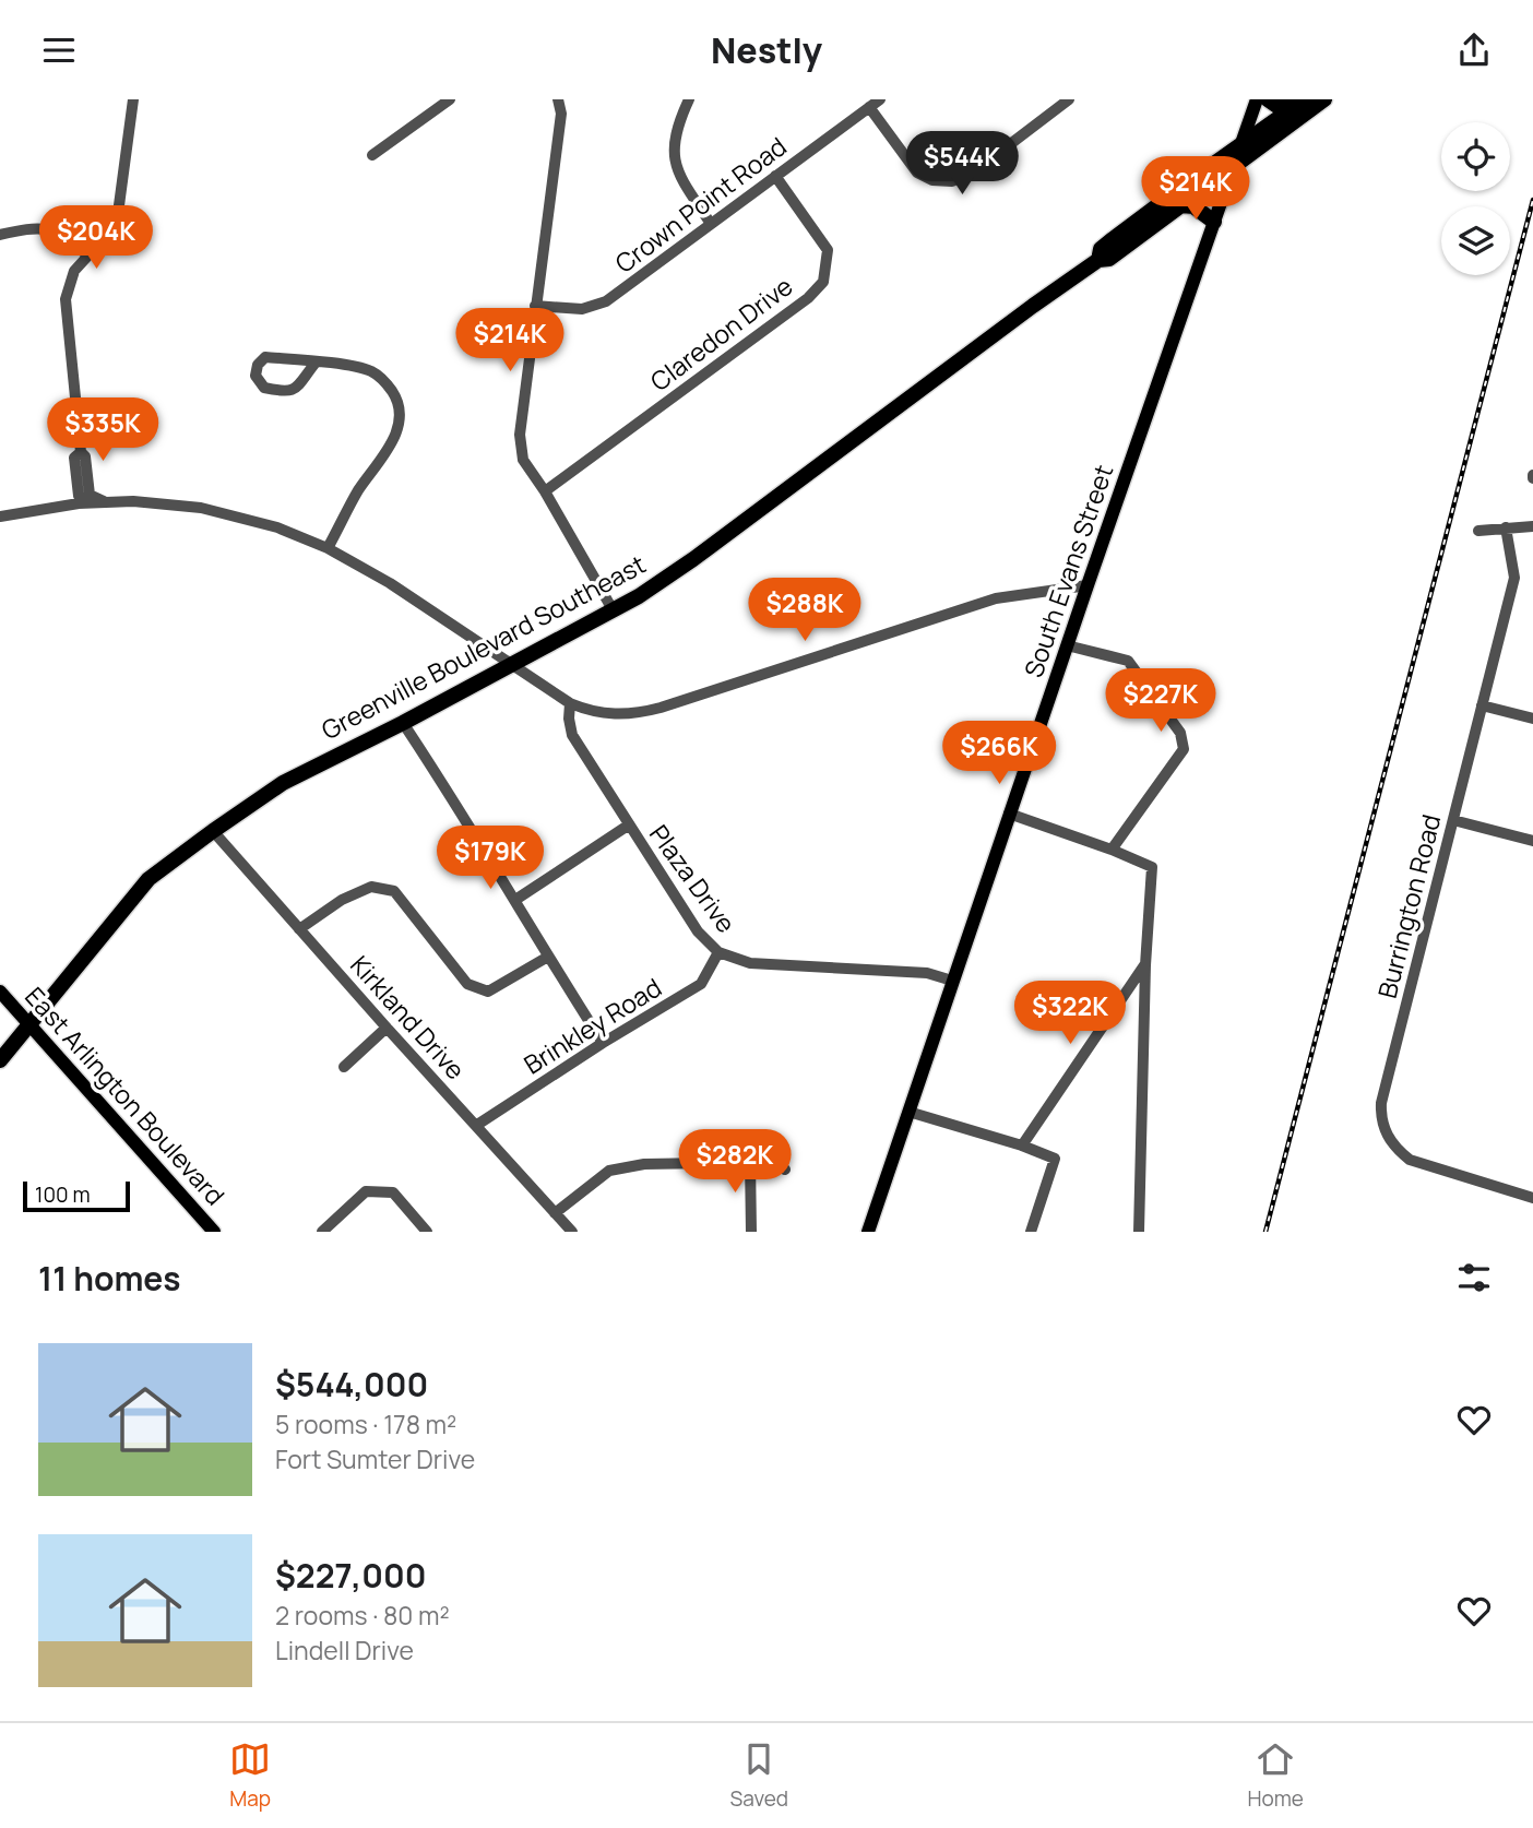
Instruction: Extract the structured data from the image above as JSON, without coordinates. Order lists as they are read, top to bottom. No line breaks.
{"streets":{"highway":["Greenville Boulevard Southeast"],"main road":["South Evans Street","East Arlington Boulevard"],"street":["Crown Point Road","Claredon Drive","Plaza Drive","Burrington Road","Kirkland Drive","Brinkley Road"]},"crossings":[["Crown Point Road","Claredon Drive"],["South Evans Street","Greenville Boulevard Southeast"],["South Evans Street","Plaza Drive"],["Greenville Boulevard Southeast","Kirkland Drive"],["Greenville Boulevard Southeast","East Arlington Boulevard"],["Plaza Drive","Brinkley Road"],["Kirkland Drive","Brinkley Road"]],"scale_bar":"100 m","page":{"header":"Nestly","price":["$544K","$214K","$204K","$214K","$335K","$288K","$227K","$266K","$179K","$322K","$282K"],"scale":"100 m","heading":"11 homes","list":[{"name":"$544,000","note":"5 rooms · 178 m² · Fort Sumter Drive"},{"name":"$227,000","note":"2 rooms · 80 m² · Lindell Drive"}],"tabs":["Map","Saved","Home"]}}
